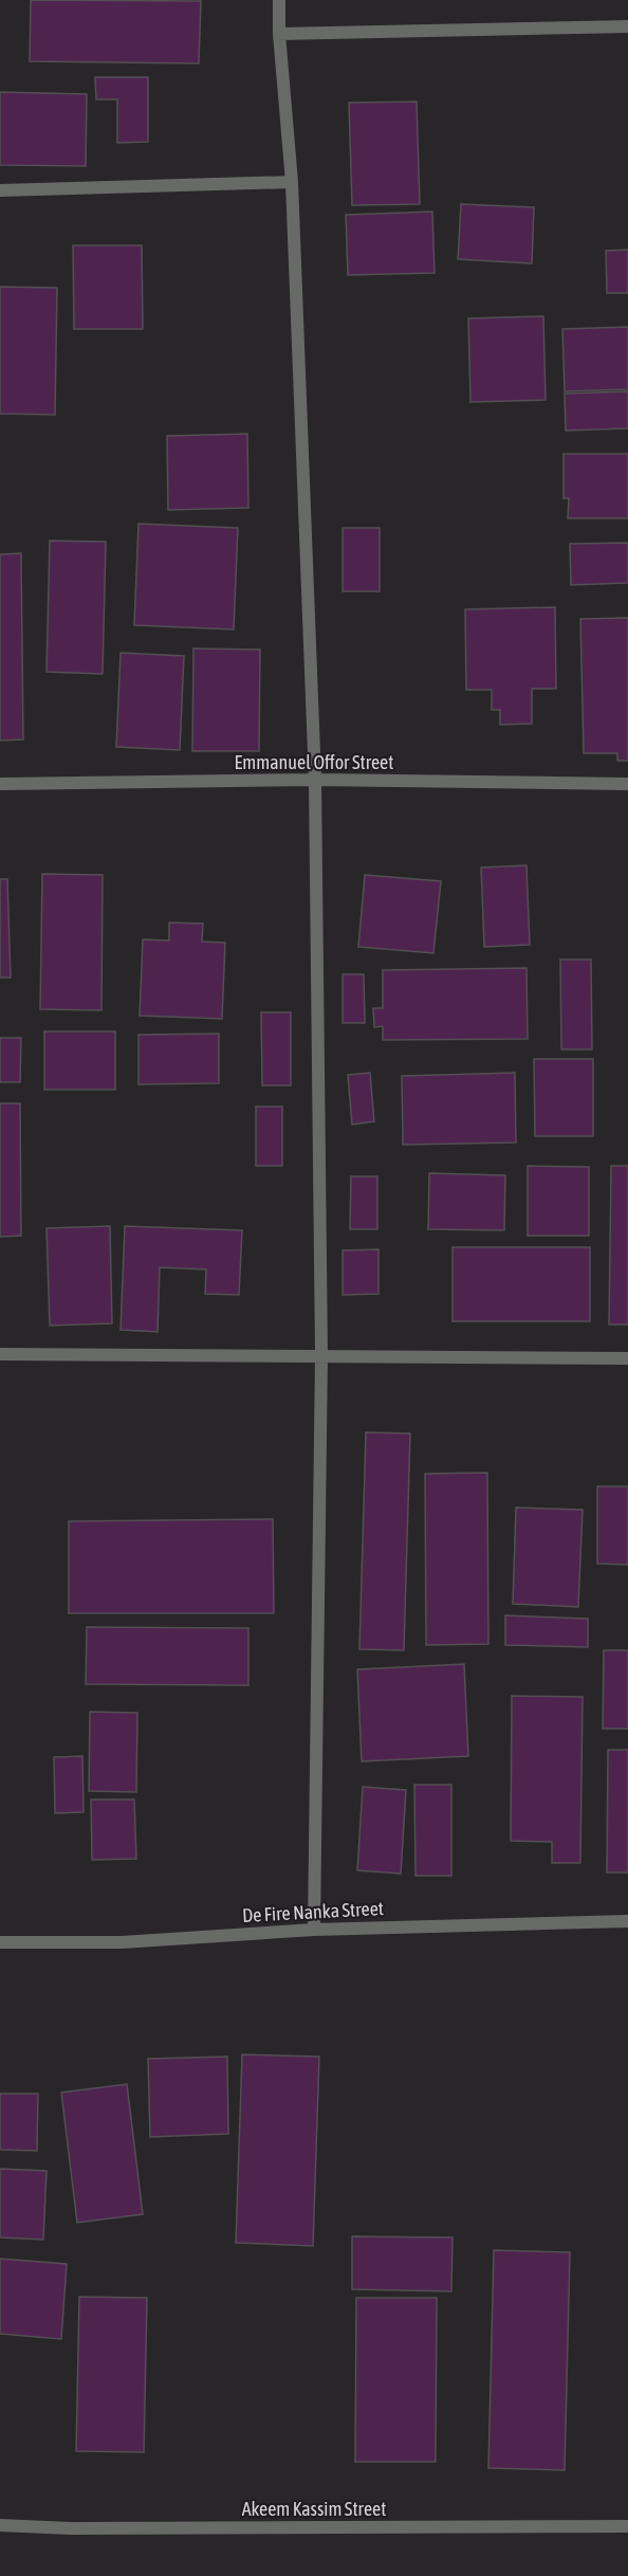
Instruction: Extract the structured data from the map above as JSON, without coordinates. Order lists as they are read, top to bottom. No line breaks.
{"streets":{"street":["Emmanuel Offor Street","De Fire Nanka Street","Akeem Kassim Street"]}}
